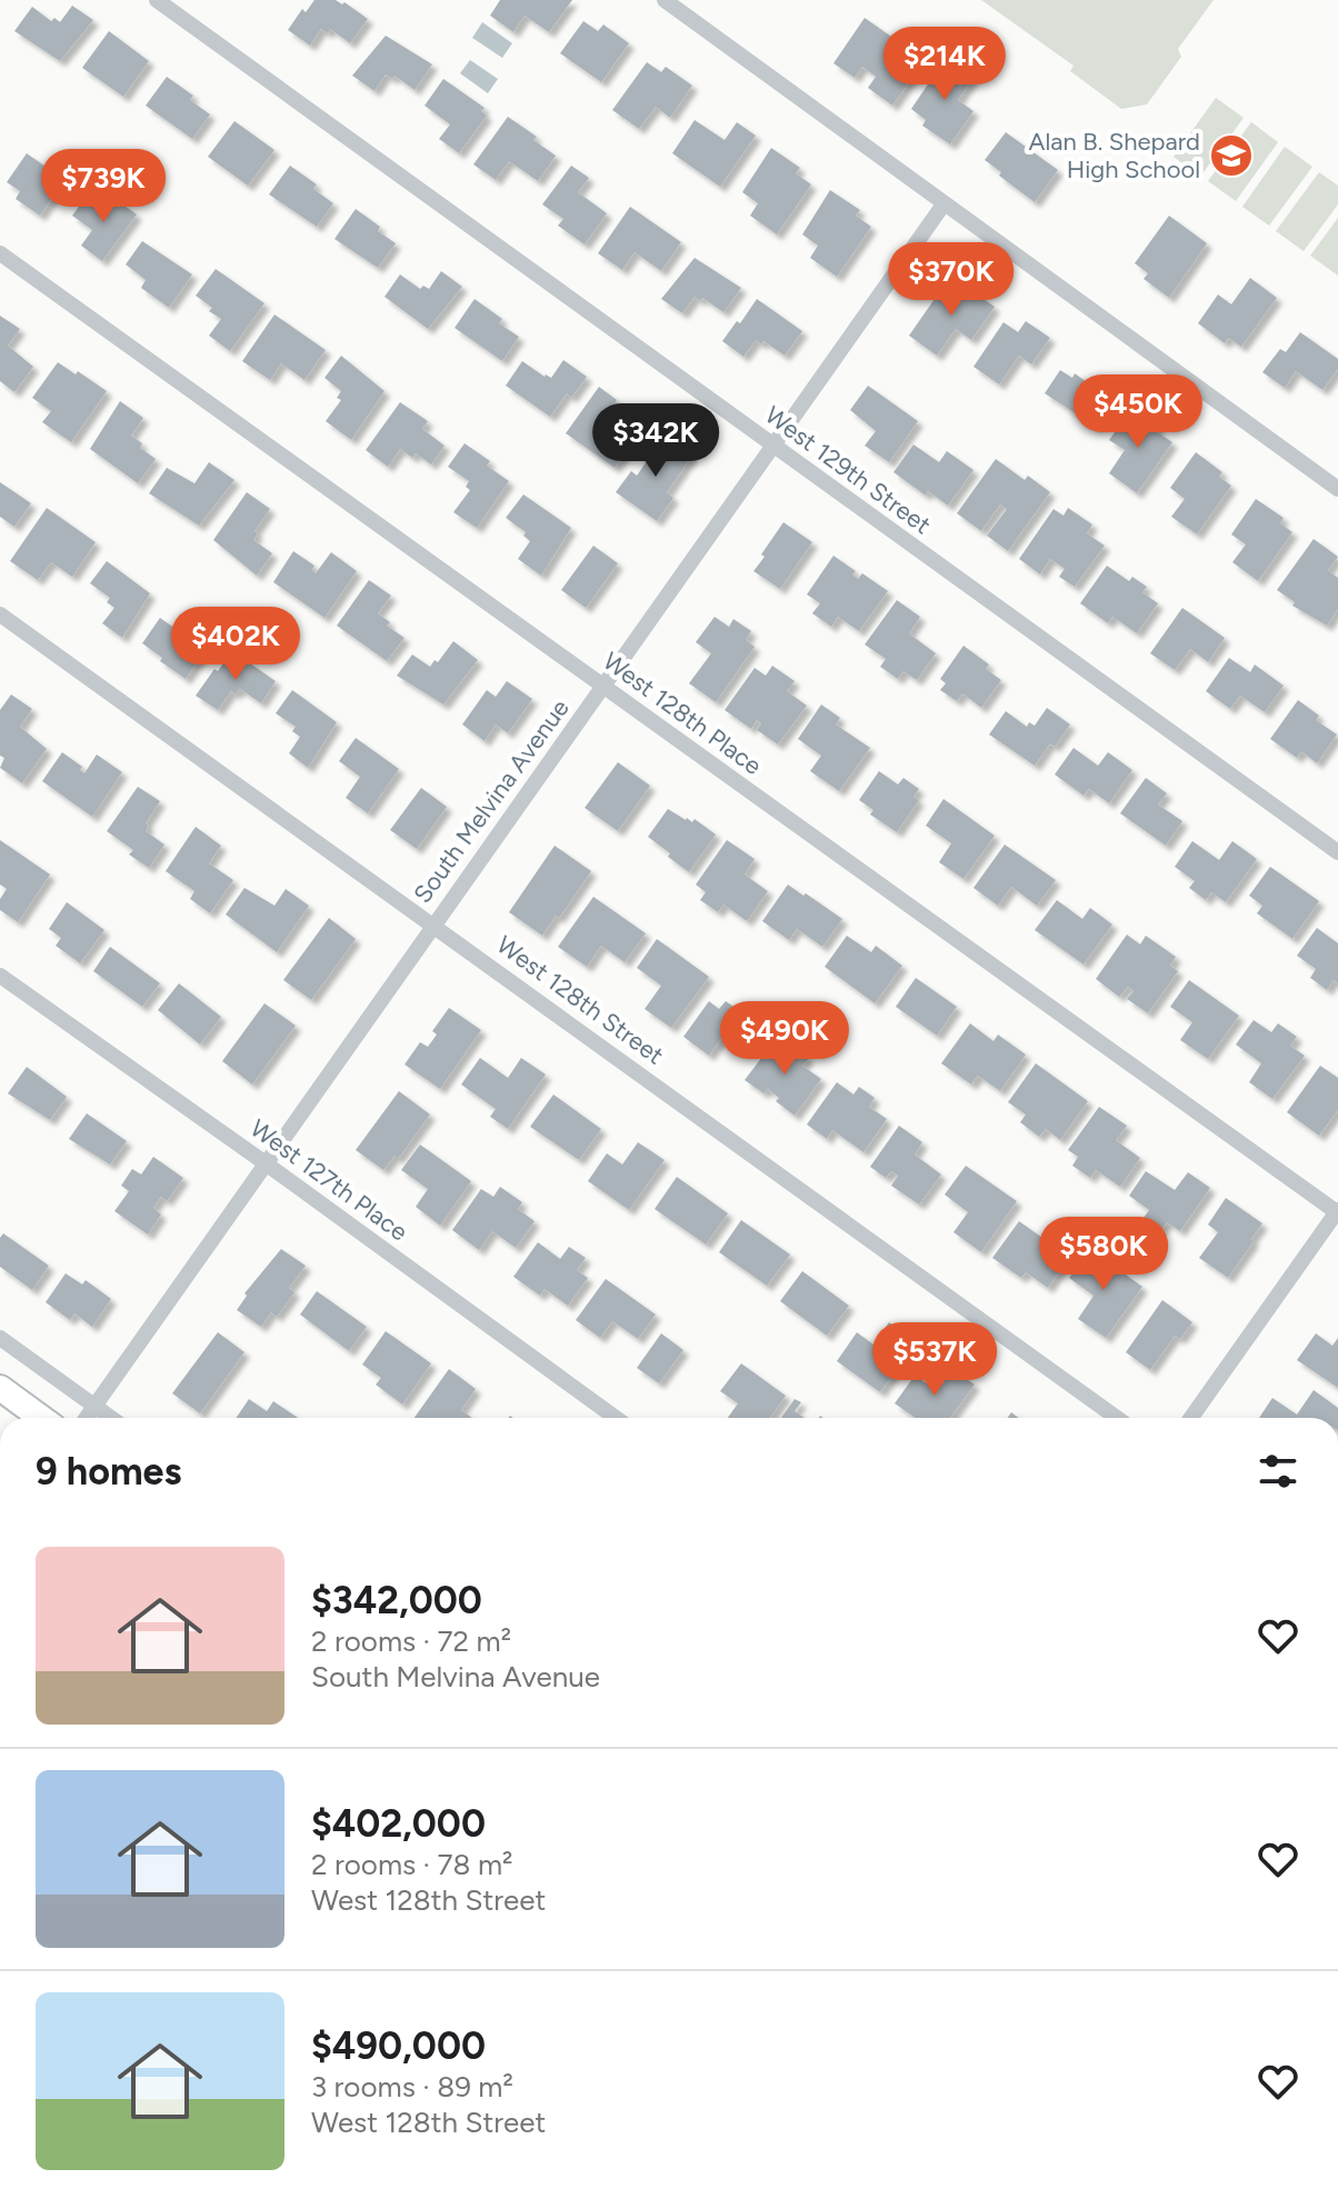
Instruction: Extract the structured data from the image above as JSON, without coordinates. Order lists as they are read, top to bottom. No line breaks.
{"streets":{"street":["West 129th Street","West 128th Place","South Melvina Avenue","West 128th Street","West 127th Place"]},"crossings":[["West 129th Street","South Melvina Avenue"],["West 128th Place","South Melvina Avenue"],["South Melvina Avenue","West 128th Street"],["South Melvina Avenue","West 127th Place"]],"places":{"school or university":["Alan B. Shepard High School"]},"page":{"price":["$214K","$739K","$370K","$450K","$342K","$402K","$490K","$580K","$537K"],"heading":"9 homes","list":[{"name":"$342,000","note":"2 rooms · 72 m² · South Melvina Avenue"},{"name":"$402,000","note":"2 rooms · 78 m² · West 128th Street"},{"name":"$490,000","note":"3 rooms · 89 m² · West 128th Street"}]}}
